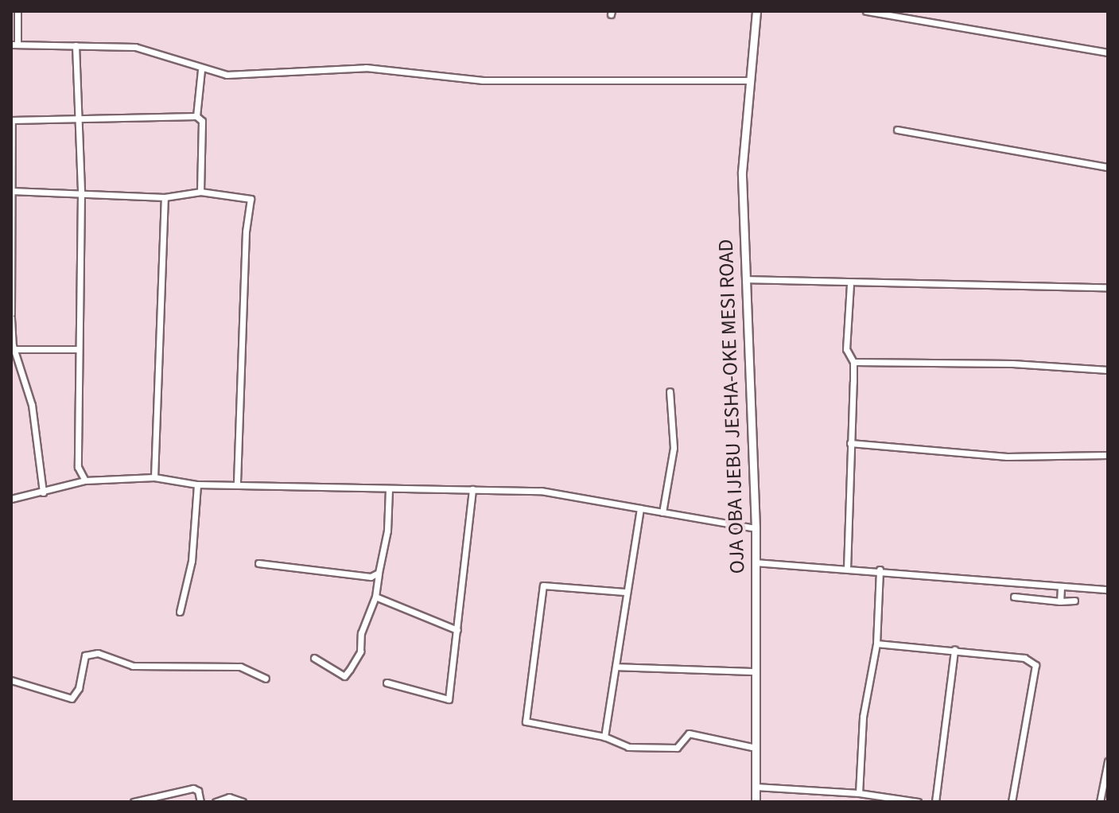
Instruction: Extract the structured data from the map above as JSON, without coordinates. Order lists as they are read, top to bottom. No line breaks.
{"streets":{"main road":["OJA OBA IJEBU JESHA-OKE MESI ROAD"]}}
